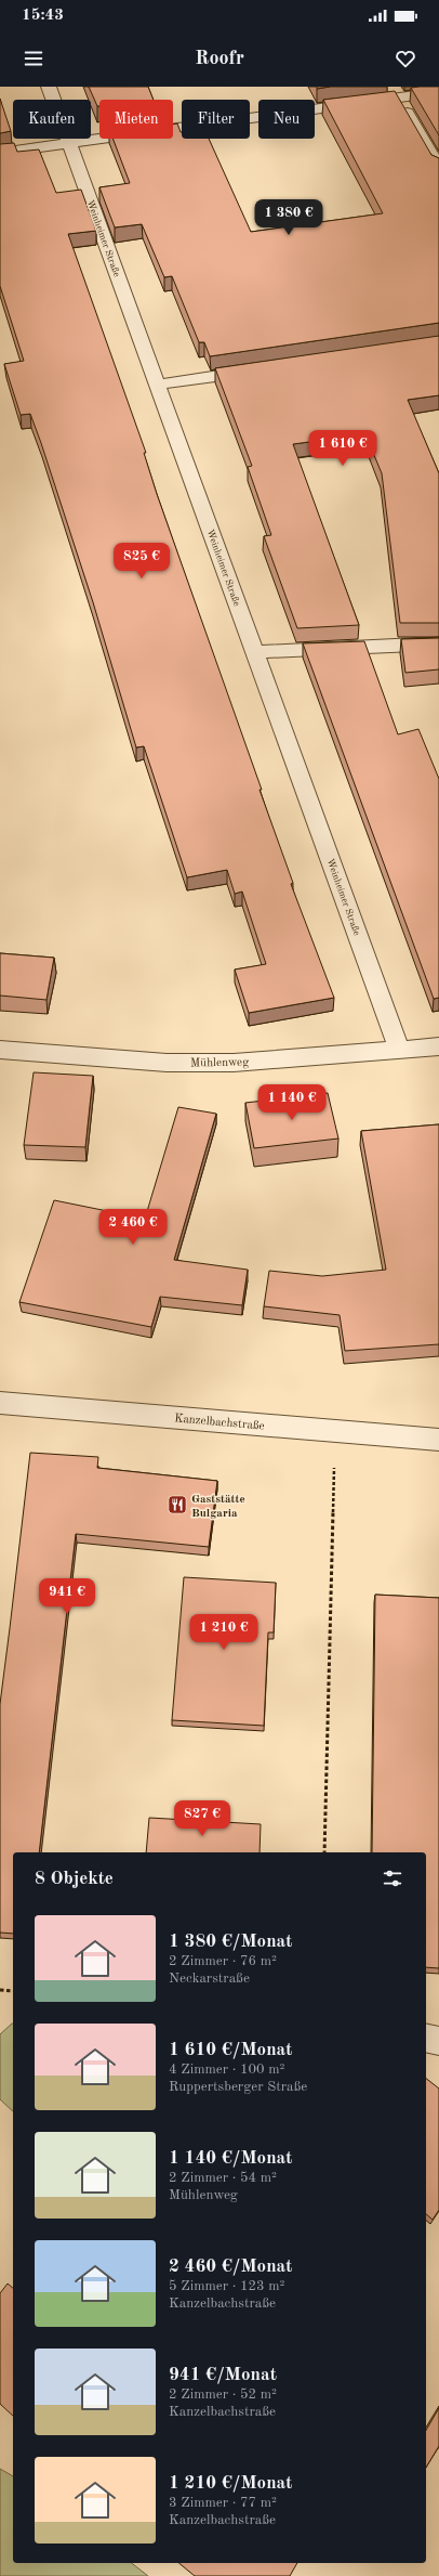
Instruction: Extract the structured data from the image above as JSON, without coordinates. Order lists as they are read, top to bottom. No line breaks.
{"streets":{"street":["Weinheimer Straße","Mühlenweg","Kanzelbachstraße"]},"crossings":[["Weinheimer Straße","Mühlenweg"]],"places":{"restaurant":["Gaststätte Bulgaria"]},"page":{"status":"15:43","header":"Roofr","chip":["Kaufen","Mieten","Filter","Neu"],"price":["1 380 €","1 610 €","825 €","1 140 €","2 460 €","941 €","1 210 €","827 €"],"heading":"8 Objekte","list":[{"name":"1 380 €/Monat","note":"2 Zimmer · 76 m² · Neckarstraße"},{"name":"1 610 €/Monat","note":"4 Zimmer · 100 m² · Ruppertsberger Straße"},{"name":"1 140 €/Monat","note":"2 Zimmer · 54 m² · Mühlenweg"},{"name":"2 460 €/Monat","note":"5 Zimmer · 123 m² · Kanzelbachstraße"},{"name":"941 €/Monat","note":"2 Zimmer · 52 m² · Kanzelbachstraße"},{"name":"1 210 €/Monat","note":"3 Zimmer · 77 m² · Kanzelbachstraße"}]}}
